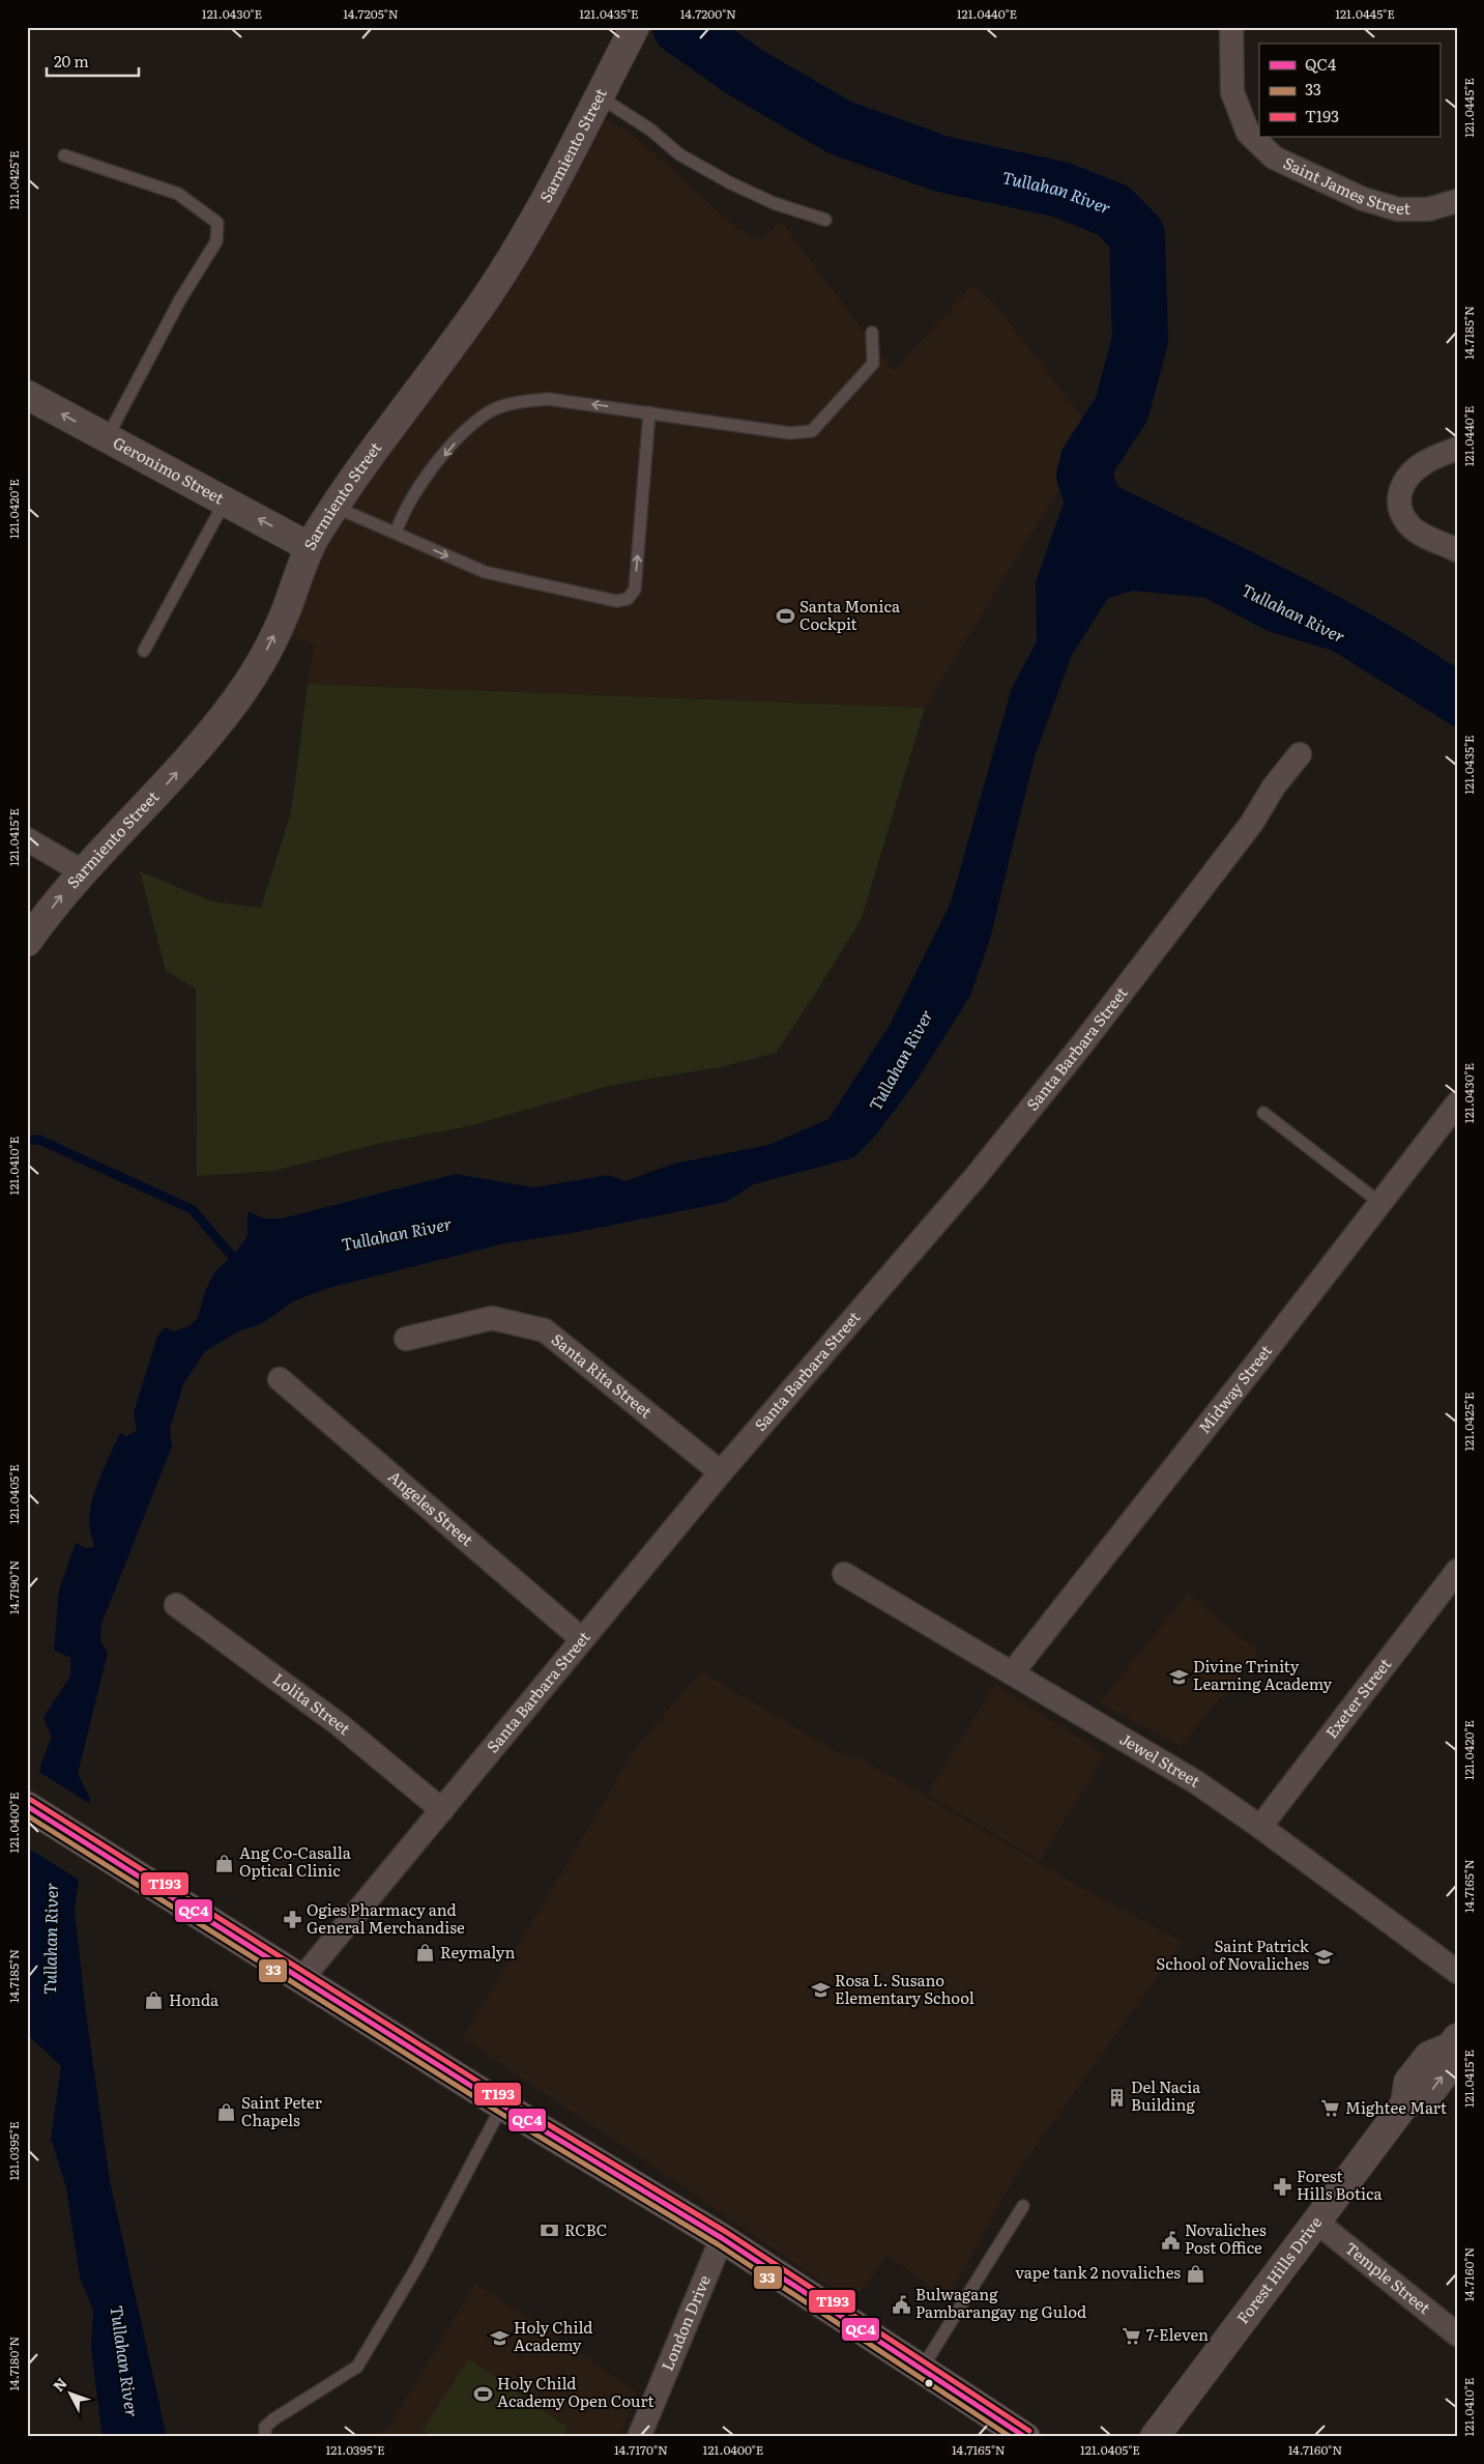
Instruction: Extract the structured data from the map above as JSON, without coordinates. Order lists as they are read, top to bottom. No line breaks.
{"streets":{"street":["Sarmiento Street","Saint James Street","Geronimo Street","Santa Barbara Street","Santa Rita Street","Midway Street","Angeles Street","Exeter Street","Lolita Street","Jewel Street","Forest Hills Drive","Temple Street","London Drive"]},"crossings":[["Sarmiento Street","Geronimo Street"],["Santa Barbara Street","Santa Rita Street"],["Santa Barbara Street","Angeles Street"],["Santa Barbara Street","Lolita Street"],["Midway Street","Jewel Street"],["Exeter Street","Jewel Street"],["Forest Hills Drive","Temple Street"]],"one_way":["Sarmiento Street","Geronimo Street"],"water":["Tullahan River"],"places":{"sports":["Santa Monica Cockpit","Holy Child Academy Open Court"],"school or university":["Divine Trinity Learning Academy","Saint Patrick School of Novaliches","Rosa L. Susano Elementary School","Holy Child Academy"],"shop":["Ang Co-Casalla Optical Clinic","Reymalyn","Honda","Saint Peter Chapels","vape tank 2 novaliches"],"pharmacy":["Ogies Pharmacy and General Merchandise","Forest Hills Botica"],"building":["Del Nacia Building"],"supermarket":["Mightee Mart","7-Eleven"],"bank":["RCBC"],"public building":["Novaliches Post Office","Bulwagang Pambarangay ng Gulod"]},"lines":["transit line T193","transit line QC4","transit line 33"],"legend":["QC4","33","T193"],"scale_bar":"20 m","north":"top left","coordinates":["121.0430°E","14.7205°N","121.0435°E","14.7200°N","121.0440°E","121.0445°E","121.0425°E","14.7185°N","121.0420°E","121.0415°E","121.0410°E","121.0405°E","14.7190°N","121.0400°E","14.7165°N","121.0395°E","14.7160°N","14.7180°N","14.7170°N"]}
